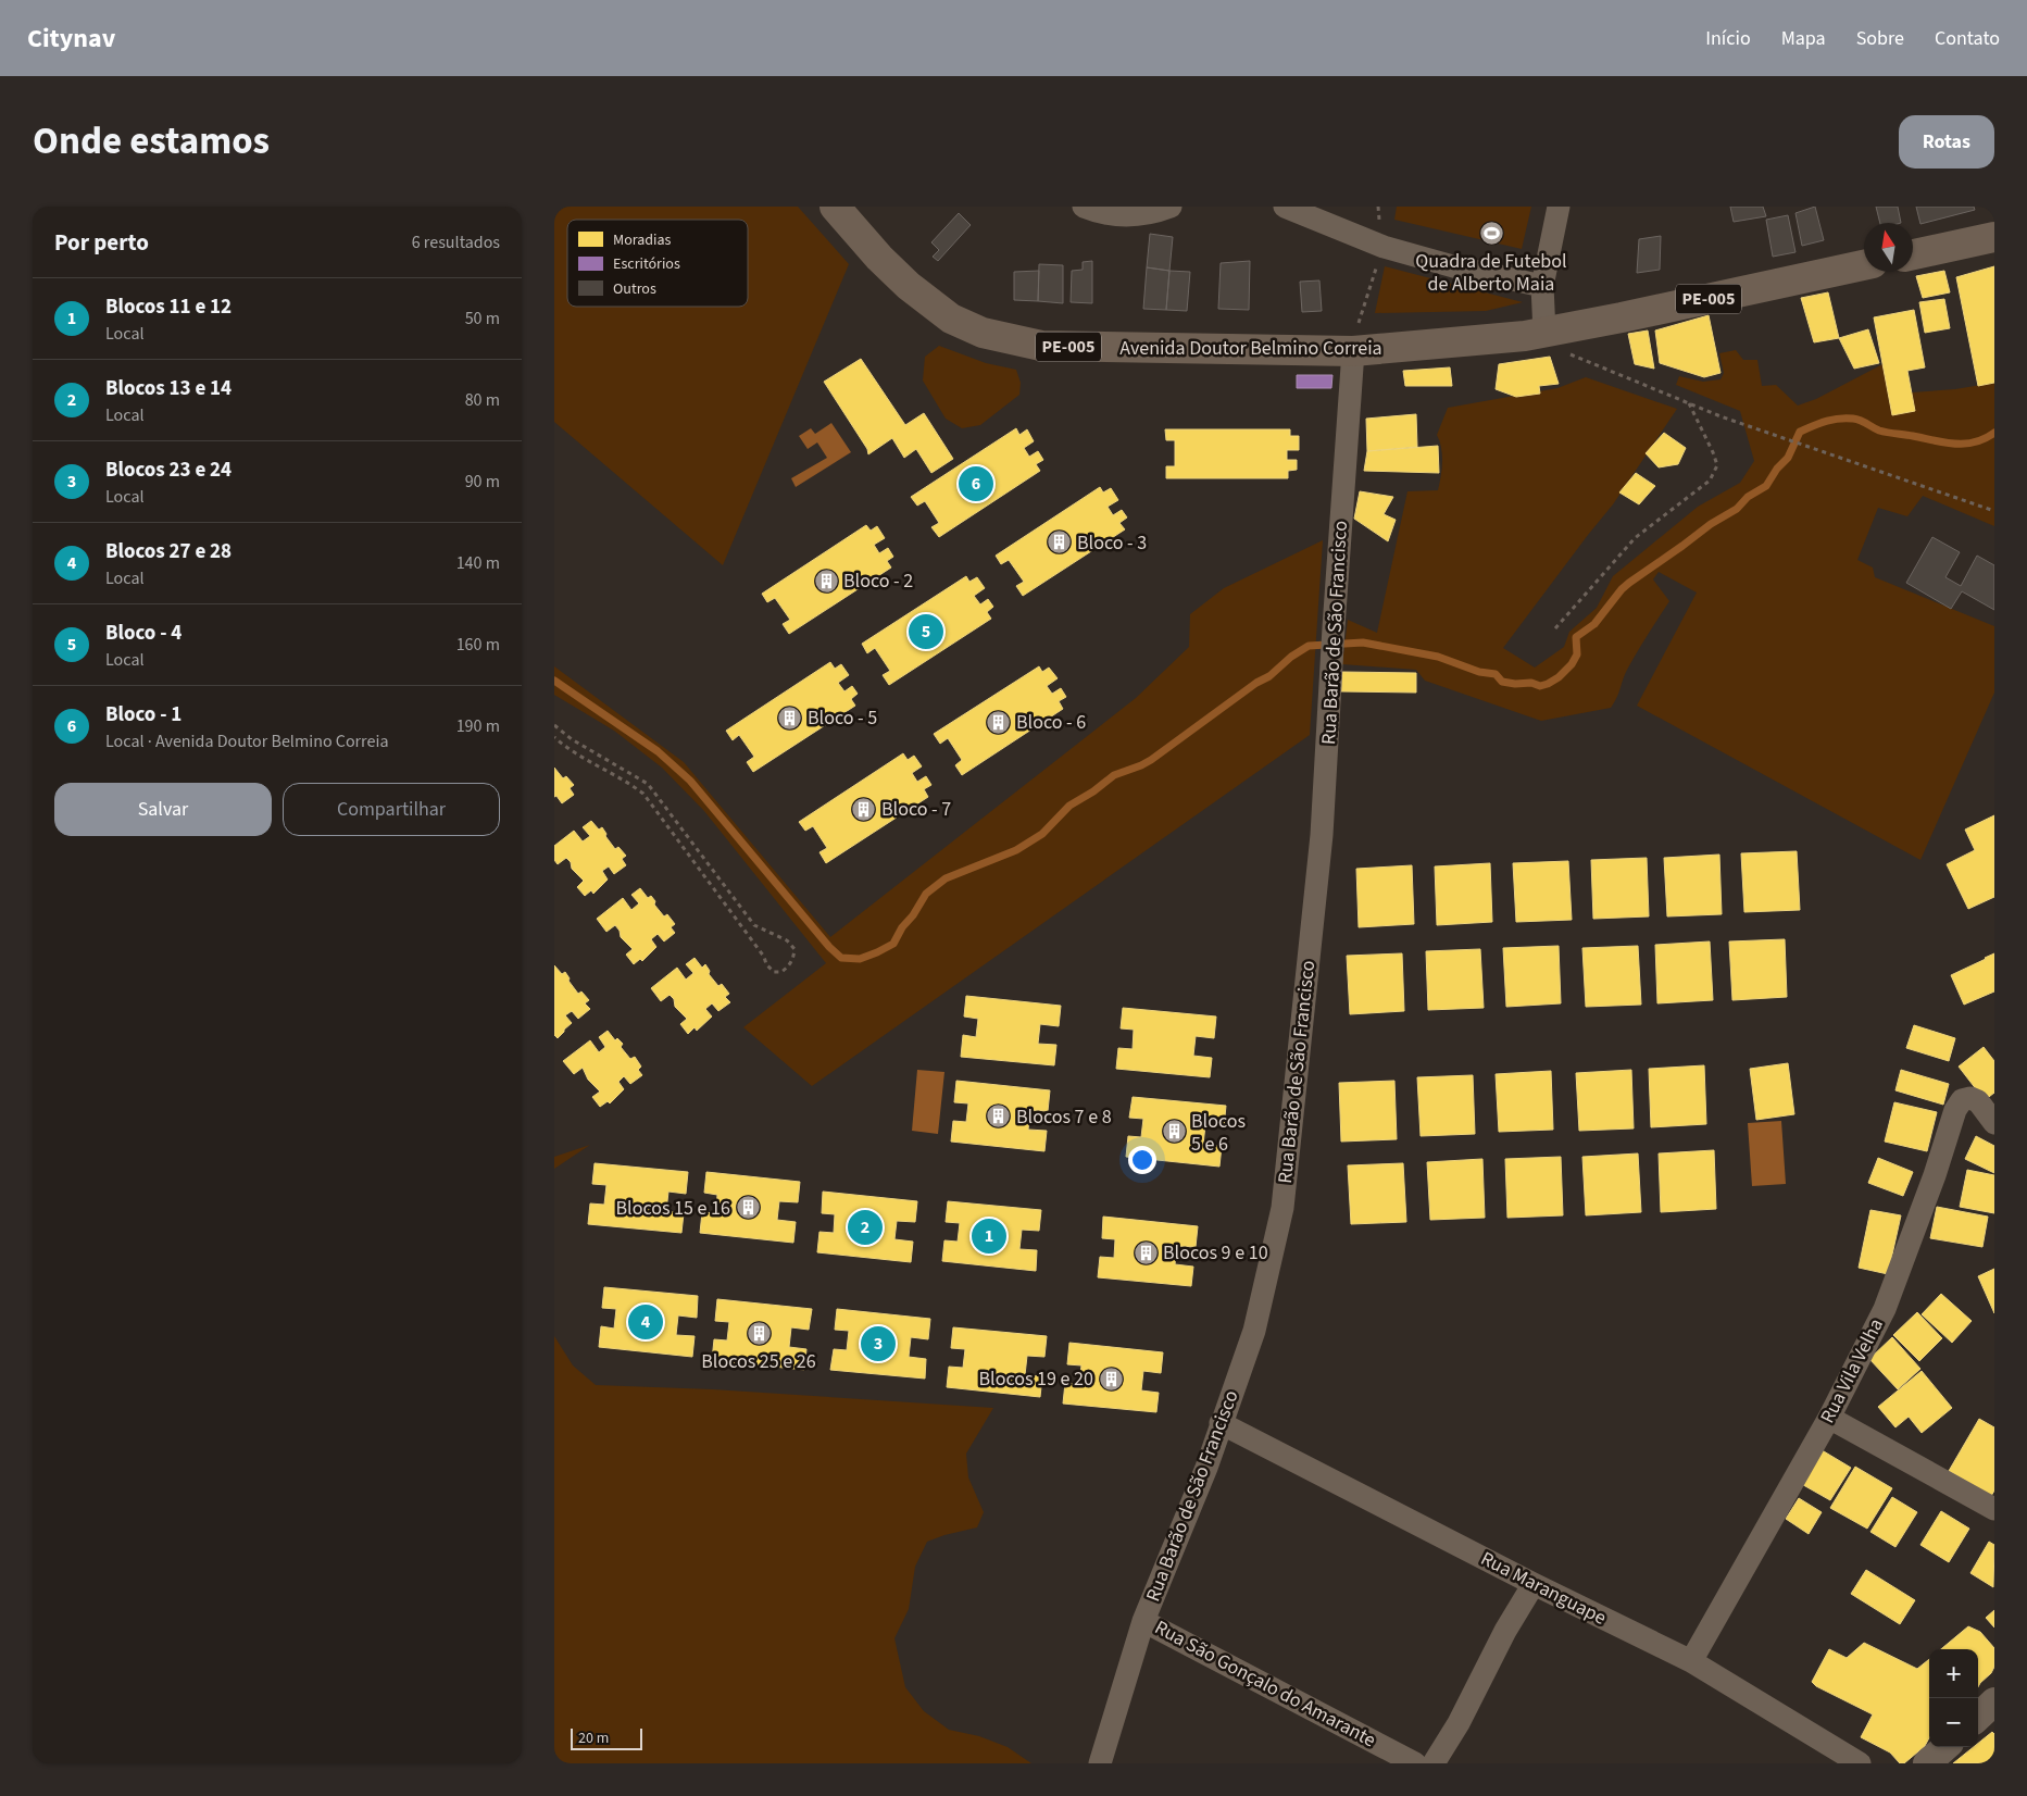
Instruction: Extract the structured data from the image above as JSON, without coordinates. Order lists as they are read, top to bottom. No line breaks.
{"streets":{"main road":["PE-005","Avenida Doutor Belmino Correia"],"street":["Rua Barão de São Francisco","Rua Vila Velha","Rua Maranguape","Rua São Gonçalo do Amarante"]},"crossings":[["Avenida Doutor Belmino Correia","Rua Barão de São Francisco"],["Rua Barão de São Francisco","Rua Maranguape"],["Rua Barão de São Francisco","Rua São Gonçalo do Amarante"],["Rua Vila Velha","Rua Maranguape"]],"places":{"sports":["Quadra de Futebol de Alberto Maia"],"building":["Bloco - 3","Bloco - 2","Bloco - 5","Bloco - 6","Bloco - 7","Blocos 7 e 8","Blocos 5 e 6","Blocos 15 e 16","Blocos 9 e 10","Blocos 25 e 26","Blocos 19 e 20"]},"legend":["Moradias","Escritórios","Outros"],"scale_bar":"20 m","north":"top","page":{"header":"Citynav","nav":["Início","Mapa","Sobre","Contato"],"title":"Onde estamos","buttons":["Rotas",["Salvar","Compartilhar"]],"heading":["Por perto","6 resultados"],"list":[{"mark":"1","name":"Blocos 11 e 12","note":"Local","value":"50 m"},{"mark":"2","name":"Blocos 13 e 14","note":"Local","value":"80 m"},{"mark":"3","name":"Blocos 23 e 24","note":"Local","value":"90 m"},{"mark":"4","name":"Blocos 27 e 28","note":"Local","value":"140 m"},{"mark":"5","name":"Bloco - 4","note":"Local","value":"160 m"},{"mark":"6","name":"Bloco - 1","note":"Local · Avenida Doutor Belmino Correia","value":"190 m"}],"pins":["6","5","2","1","4","3"],"map_buttons":["+","−"],"scale":"20 m"}}
